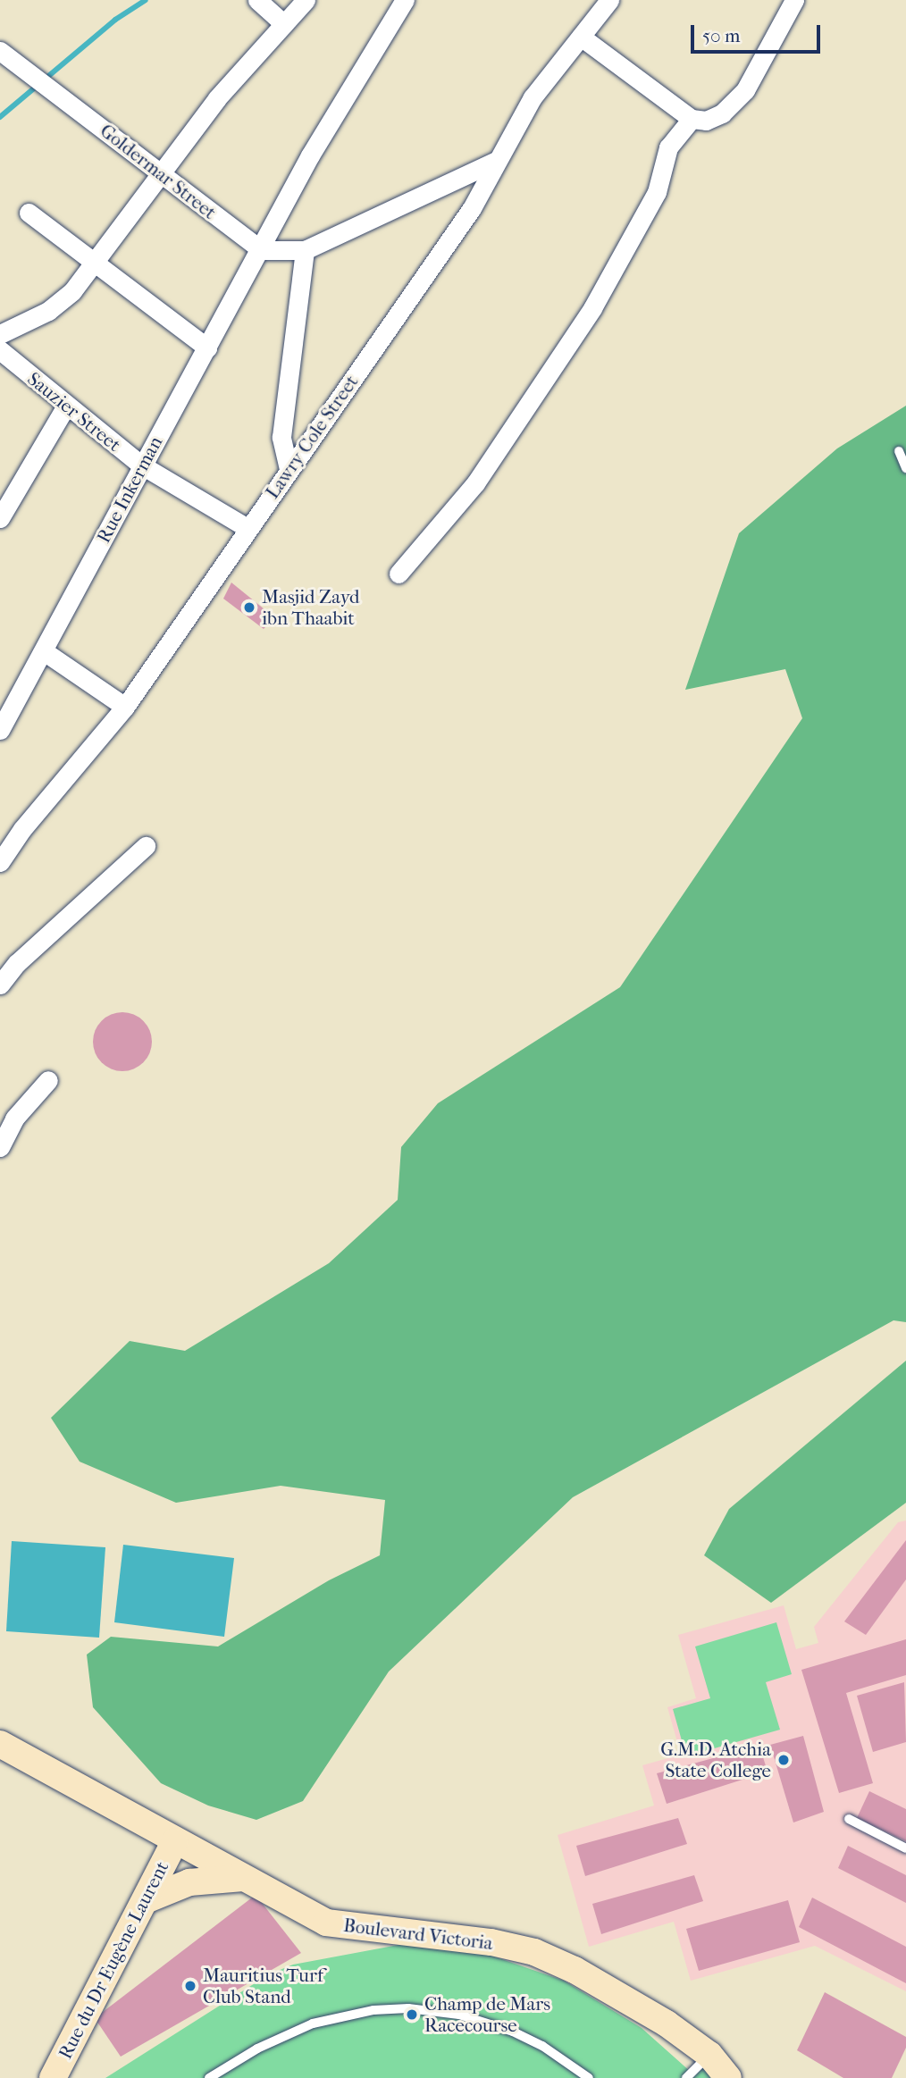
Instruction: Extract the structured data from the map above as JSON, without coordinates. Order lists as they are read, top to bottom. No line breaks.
{"streets":{"main road":["Boulevard Victoria","Rue du Dr Eugène Laurent"],"street":["Goldermar Street","Sauzier Street","Lawry Cole Street","Rue Inkerman"]},"crossings":[["Goldermar Street","Rue Inkerman"],["Sauzier Street","Lawry Cole Street"],["Sauzier Street","Rue Inkerman"],["Boulevard Victoria","Rue du Dr Eugène Laurent"]],"places":["Masjid Zayd ibn Thaabit","G.M.D. Atchia State College","Mauritius Turf Club Stand","Champ de Mars Racecourse"],"scale_bar":"50 m"}
